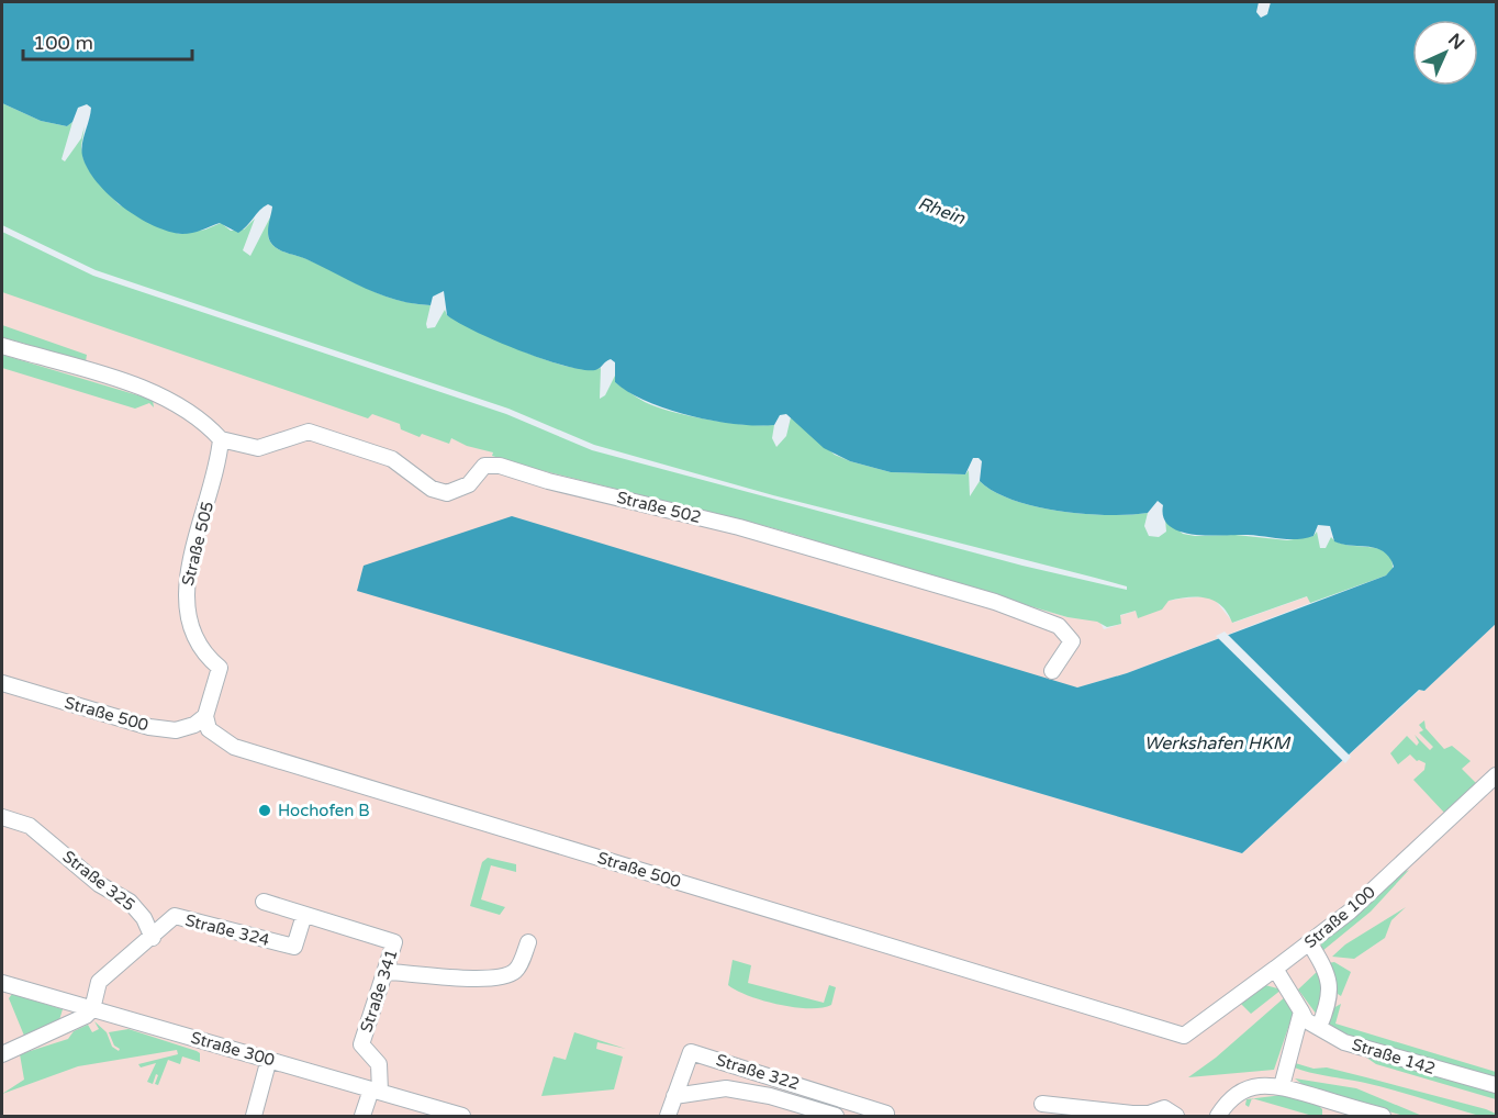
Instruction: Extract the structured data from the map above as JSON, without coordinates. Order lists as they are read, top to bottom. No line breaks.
{"streets":{"street":["Straße 502","Straße 505","Straße 500","Straße 325","Straße 100","Straße 324","Straße 341","Straße 300","Straße 142","Straße 322"]},"crossings":[["Straße 502","Straße 505"],["Straße 505","Straße 500"],["Straße 500","Straße 100"],["Straße 325","Straße 324"],["Straße 324","Straße 341"],["Straße 324","Straße 300"],["Straße 341","Straße 300"]],"water":["Rhein","Werkshafen HKM"],"places":["Hochofen B"],"scale_bar":"100 m","north":"top right"}
